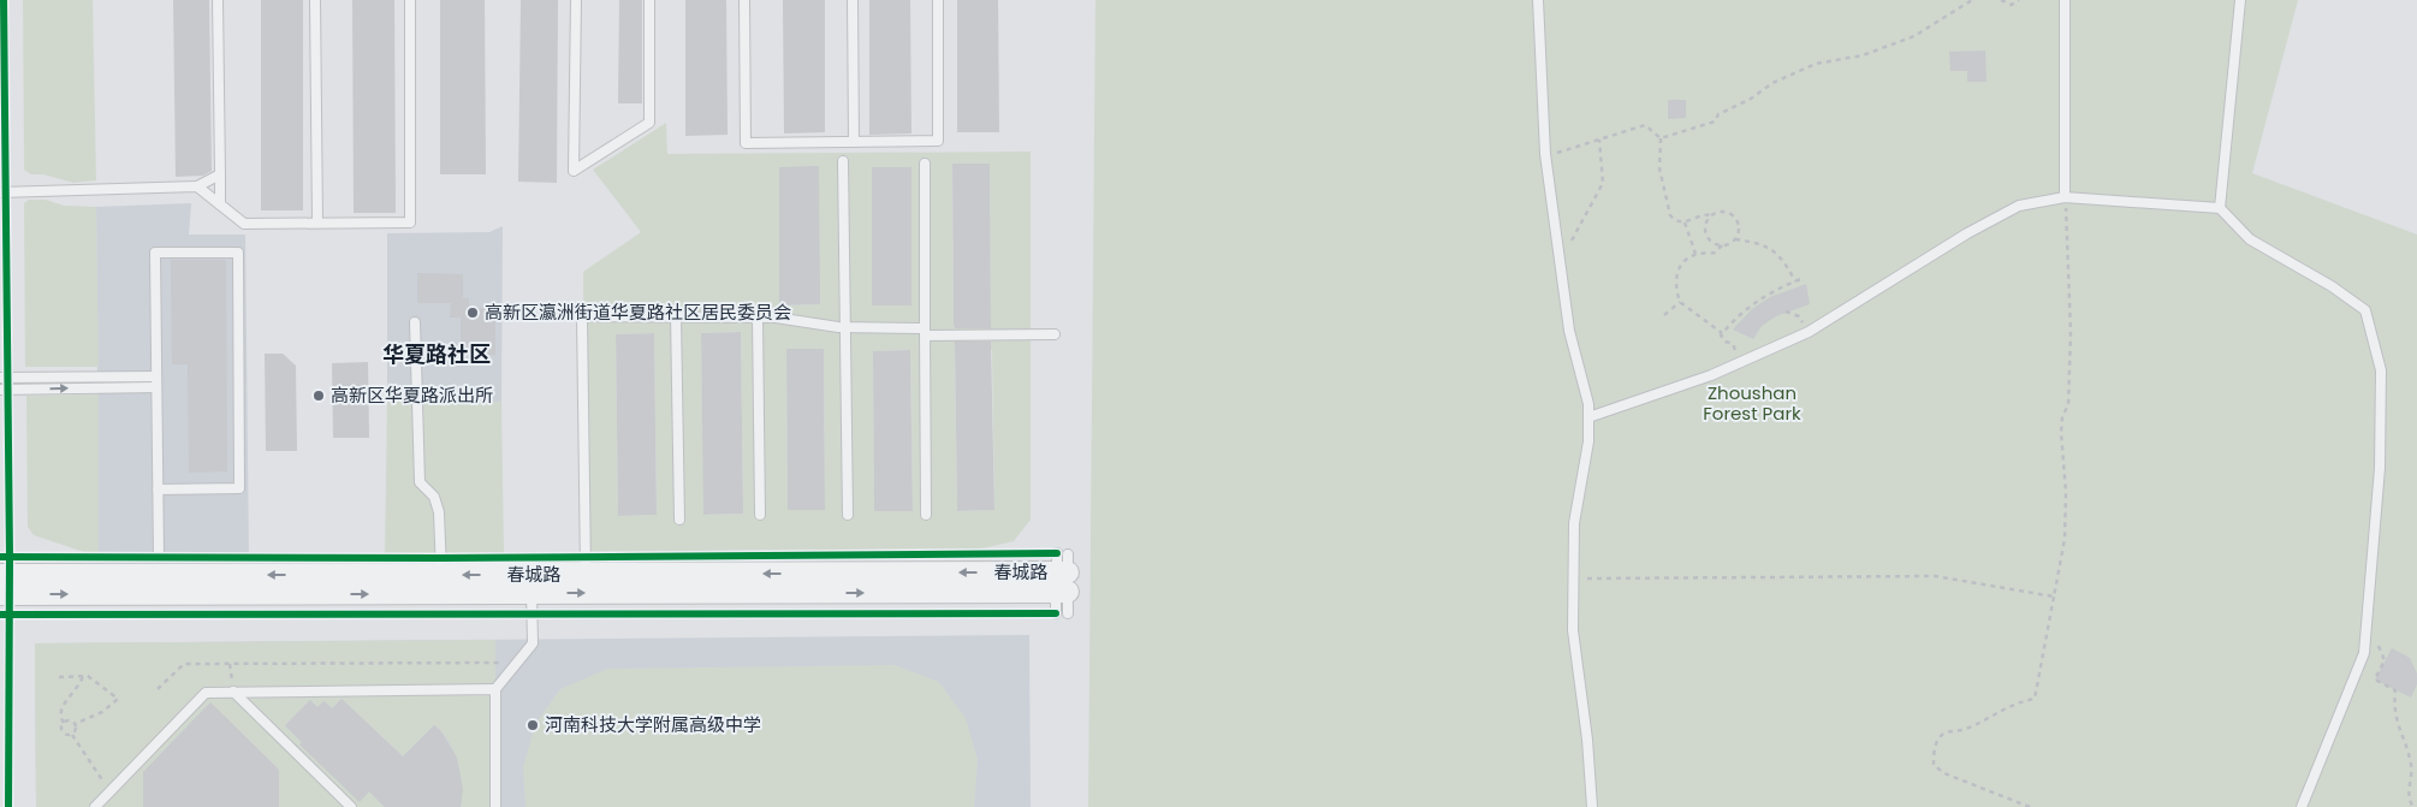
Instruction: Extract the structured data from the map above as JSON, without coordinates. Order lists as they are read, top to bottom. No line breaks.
{"streets":{"street":["春城路"]},"districts":["华夏路社区"],"parks":["Zhoushan Forest Park"],"places":["高新区瀛洲街道华夏路社区居民委员会","高新区华夏路派出所","河南科技大学附属高级中学"]}
